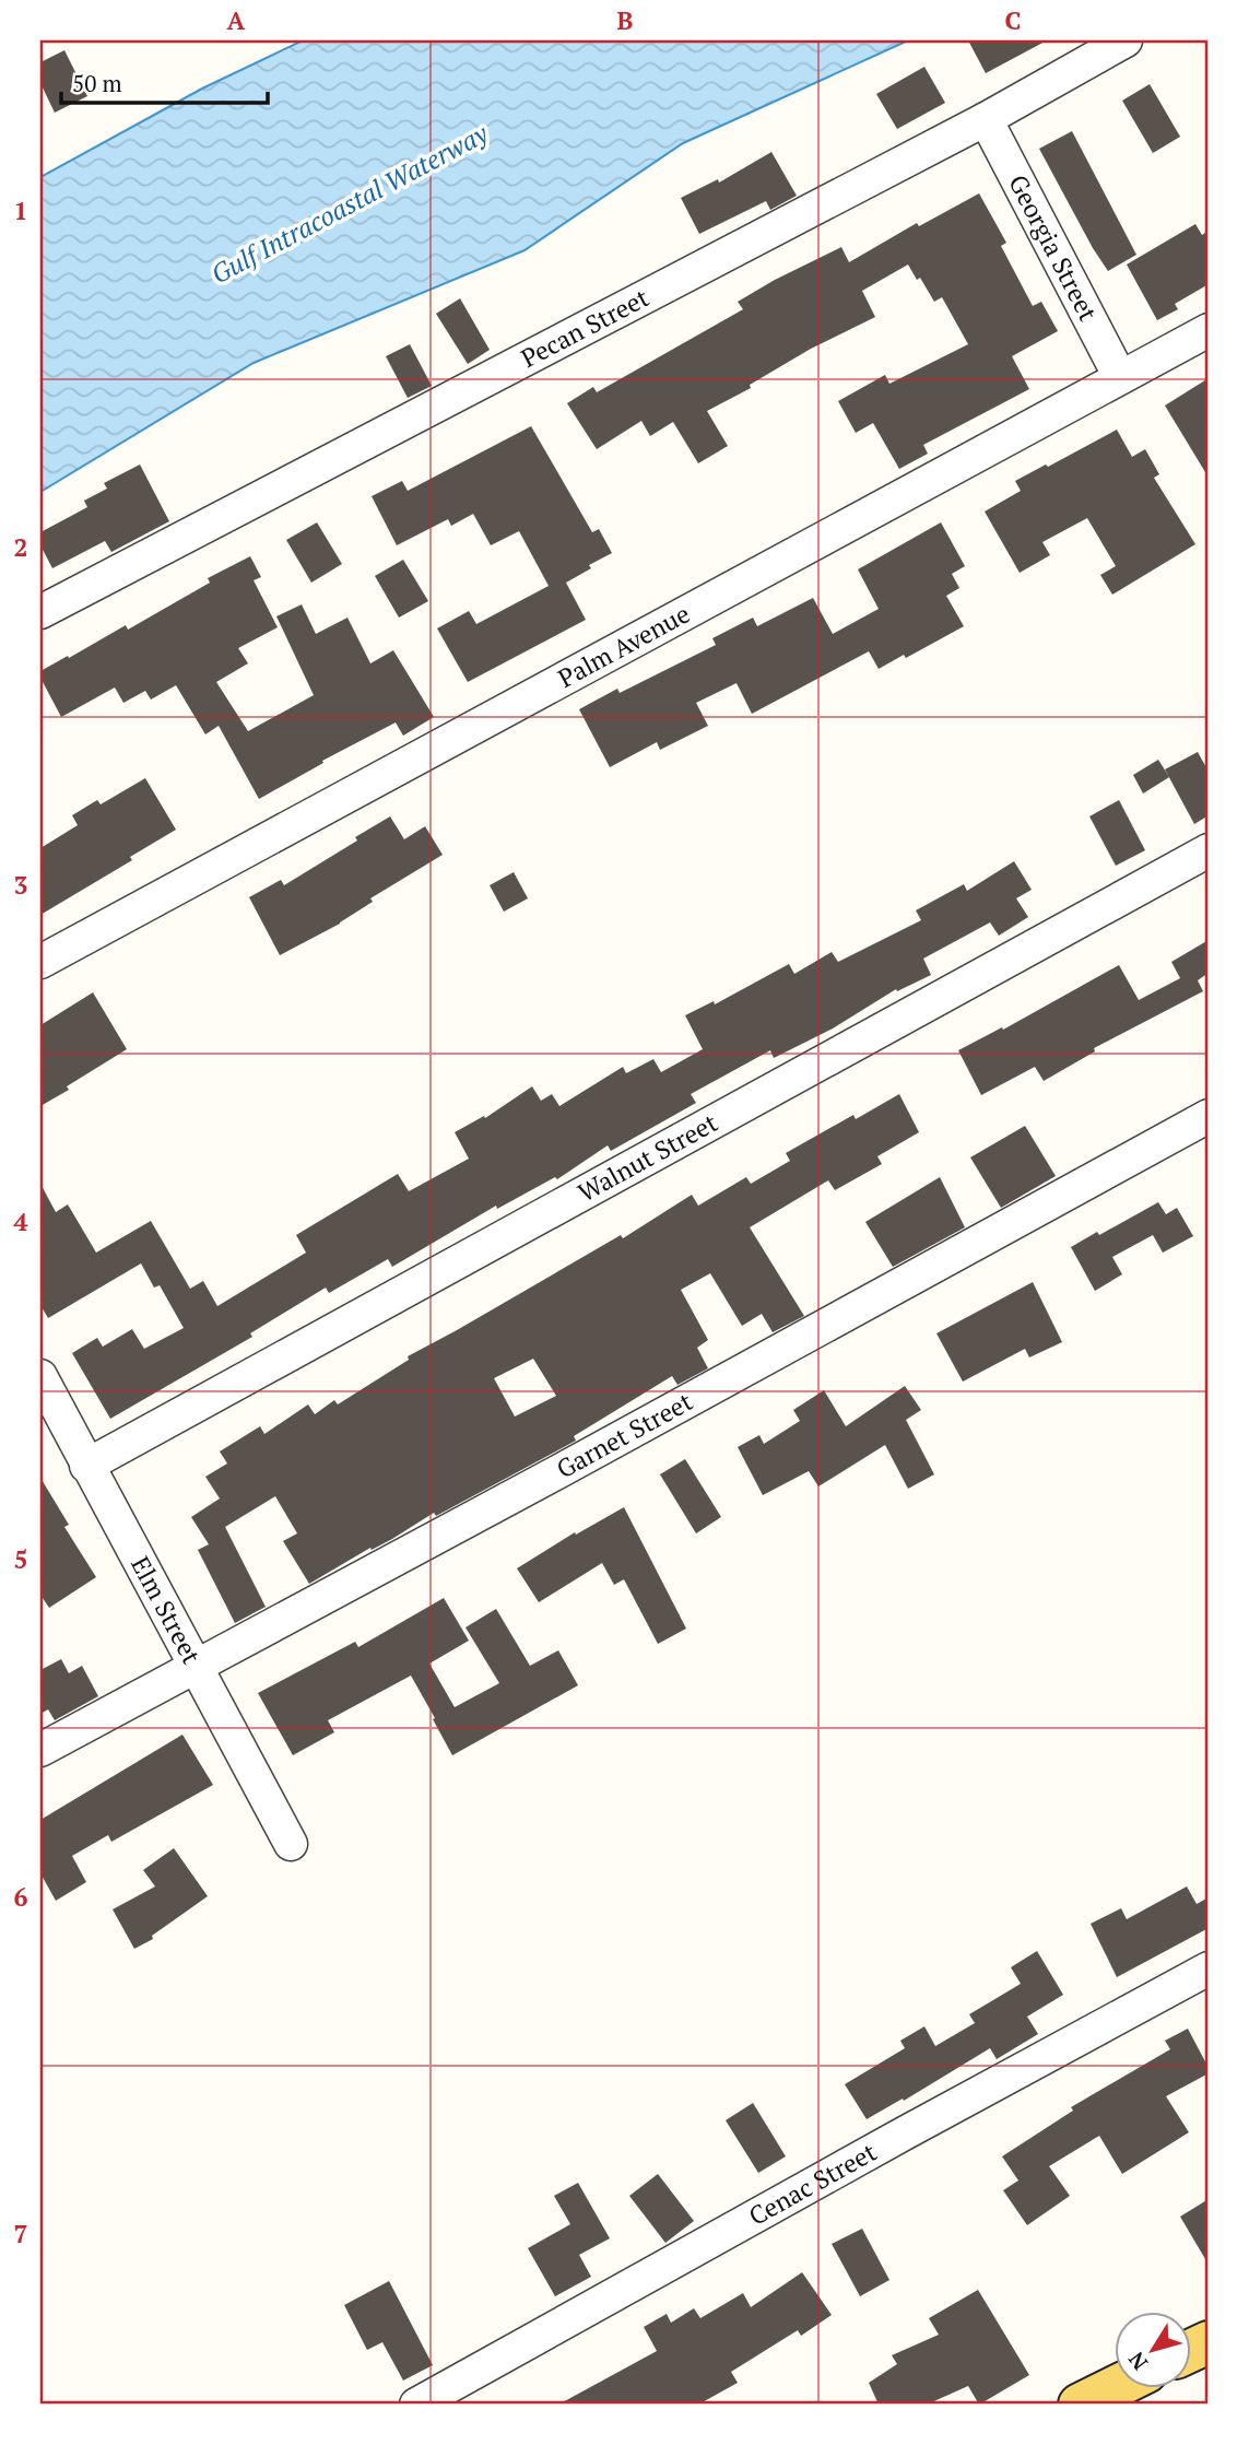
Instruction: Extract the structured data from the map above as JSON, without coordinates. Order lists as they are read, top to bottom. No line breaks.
{"streets":{"street":["Georgia Street","Pecan Street","Palm Avenue","Walnut Street","Garnet Street","Elm Street","Cenac Street"]},"crossings":[["Georgia Street","Pecan Street"],["Georgia Street","Palm Avenue"],["Walnut Street","Elm Street"],["Garnet Street","Elm Street"]],"water":["Gulf Intracoastal Waterway"],"scale_bar":"50 m","north":"bottom left","grid":{"columns":["A","B","C"],"rows":["1","2","3","4","5","6","7"]}}
